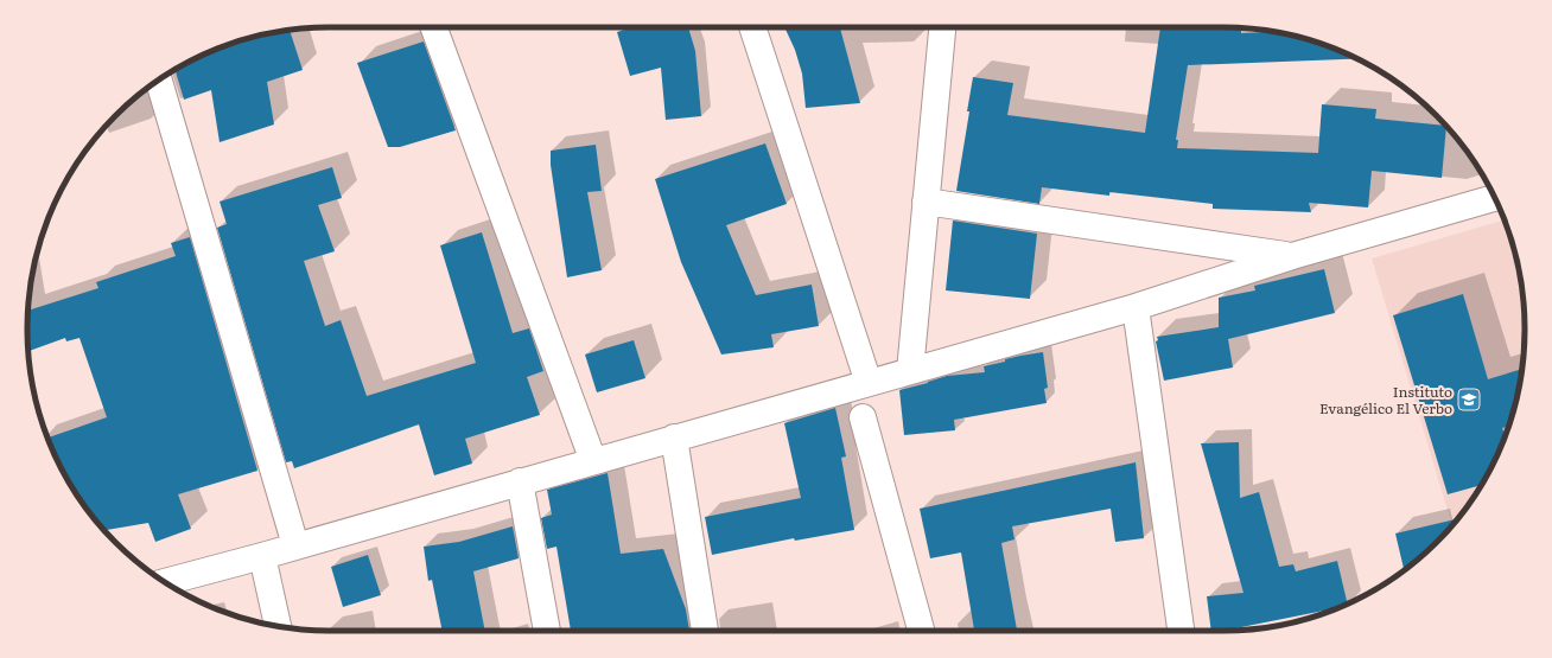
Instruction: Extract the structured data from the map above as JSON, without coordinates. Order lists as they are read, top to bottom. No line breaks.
{"places":{"school or university":["Instituto Evangélico El Verbo"]}}
